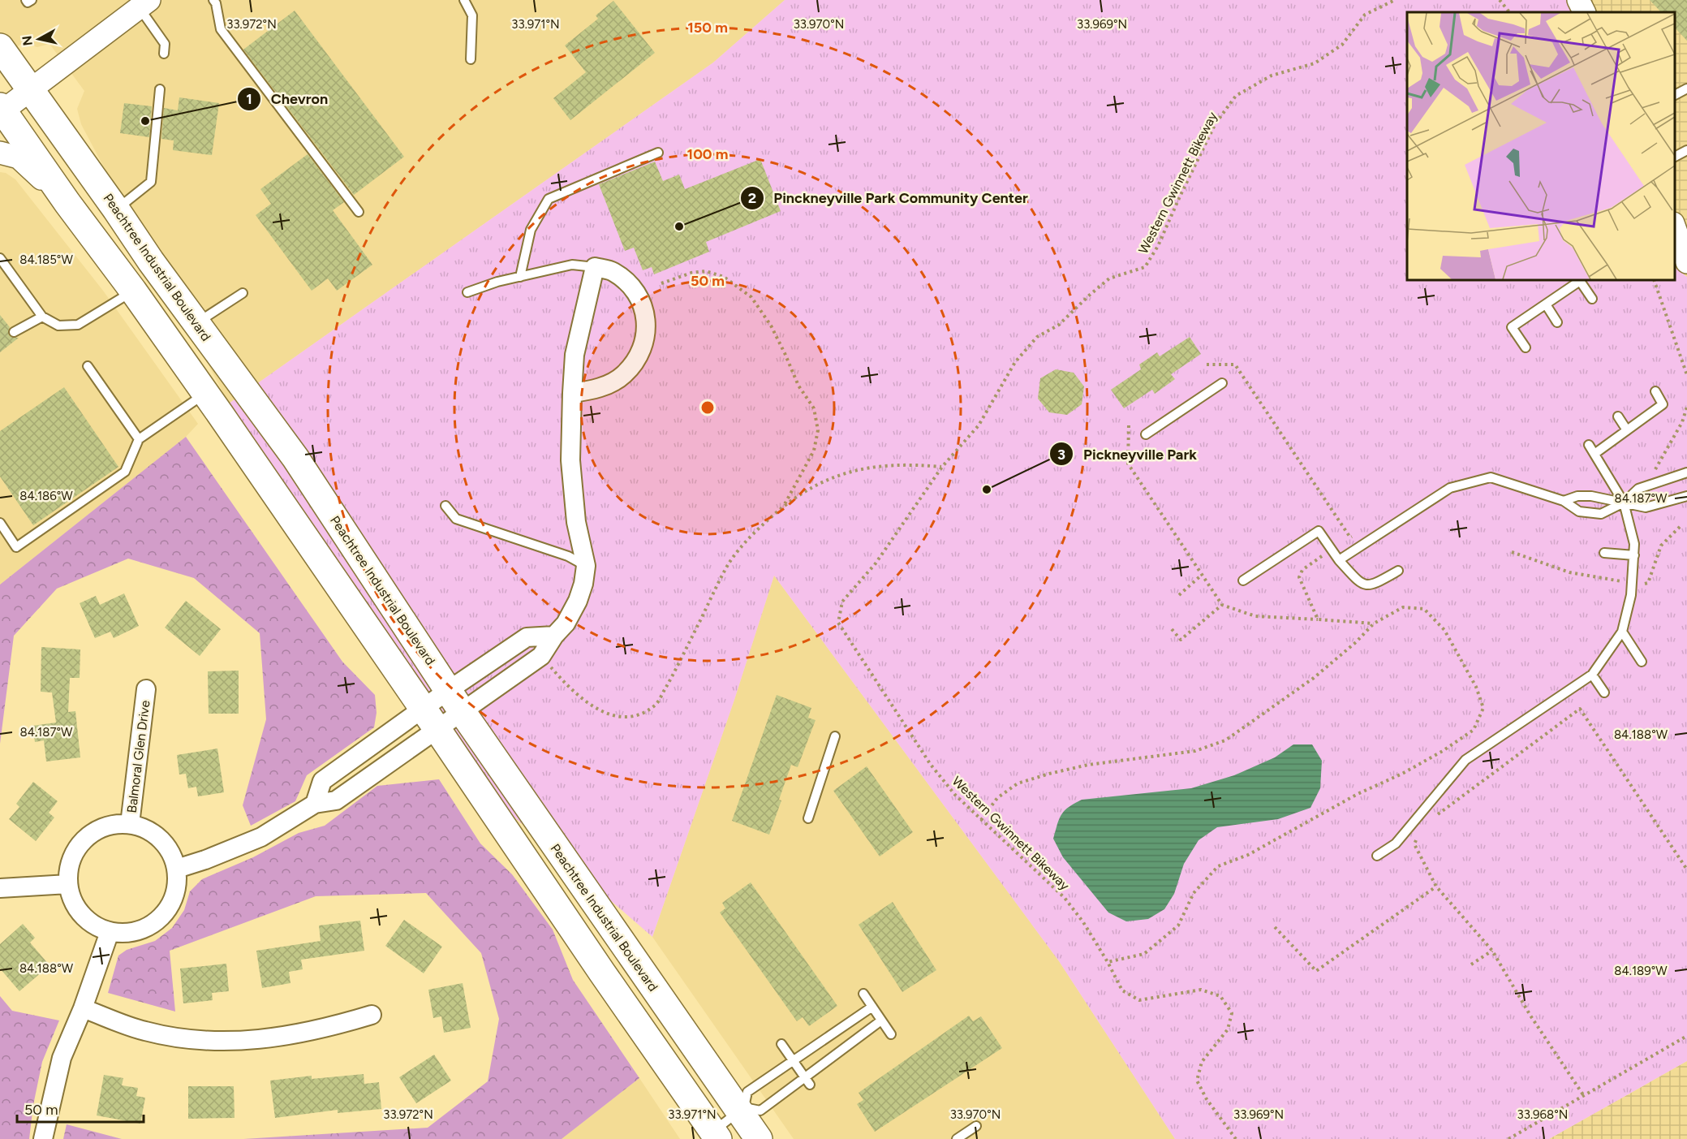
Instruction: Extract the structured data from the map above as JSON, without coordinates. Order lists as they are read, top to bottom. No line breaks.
{"streets":{"highway":["Peachtree Industrial Boulevard"],"street":["Balmoral Glen Drive"],"path":["Western Gwinnett Bikeway"]},"places":["Chevron","Pinckneyville Park Community Center","Pickneyville Park"],"scale_bar":"50 m","north":"left","coordinates":["33.972°N","33.971°N","33.970°N","33.969°N","84.185°W","84.186°W","84.187°W","84.188°W","84.189°W","33.968°N"],"rings":["150 m","100 m","50 m"]}
